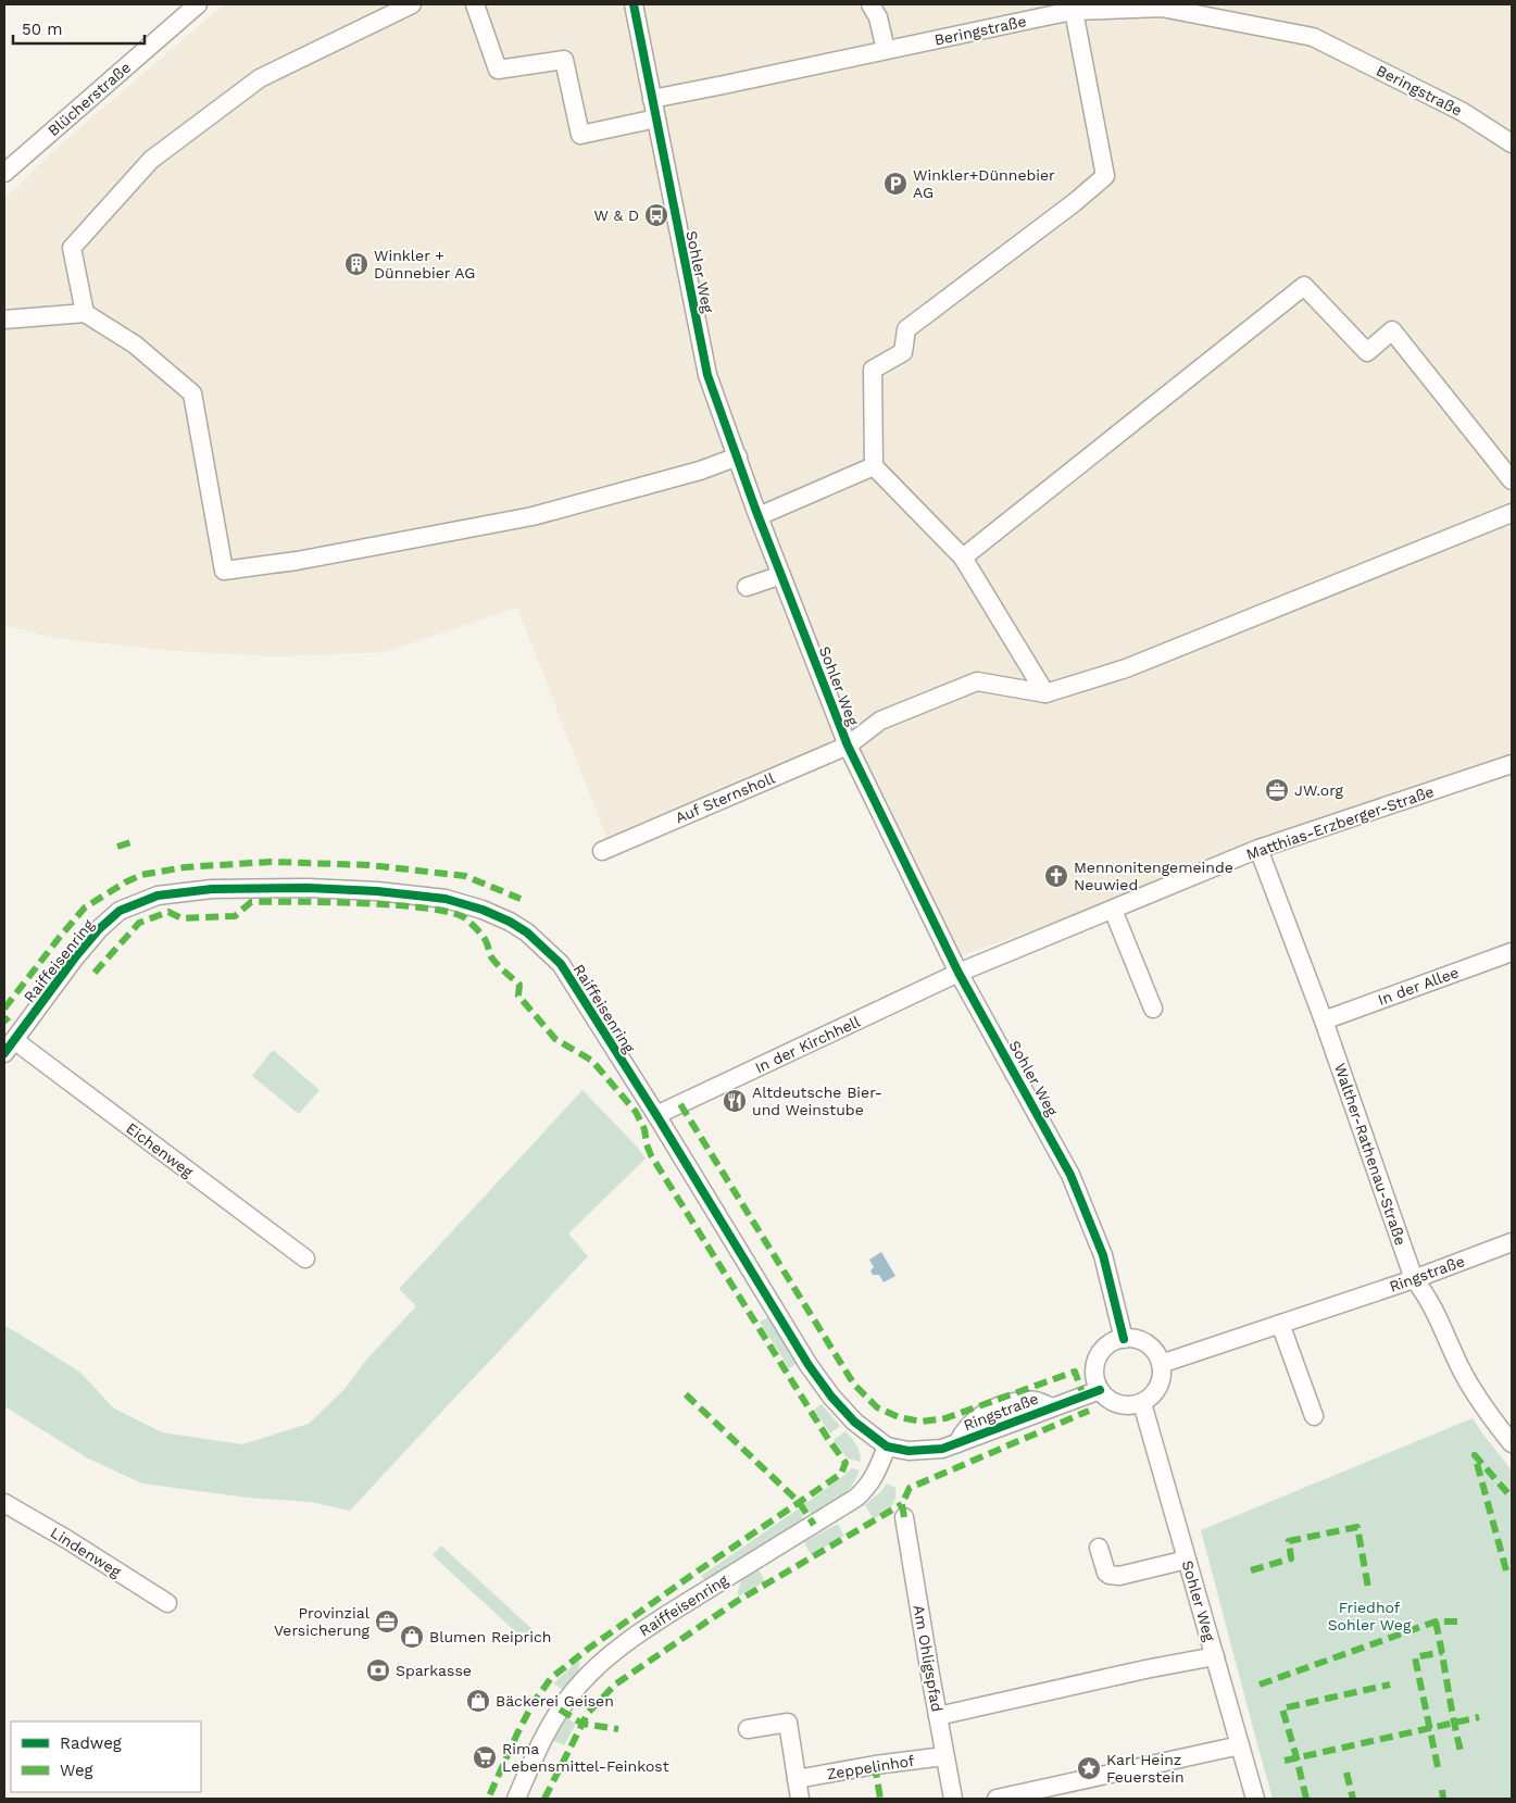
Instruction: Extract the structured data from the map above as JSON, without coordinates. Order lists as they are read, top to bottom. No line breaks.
{"streets":{"street":["Beringstraße","Blücherstraße","Sohler Weg","Auf Sternsholl","Matthias-Erzberger-Straße","Raiffeisenring","In der Allee","In der Kirchhell","Eichenweg","Walther-Rathenau-Straße","Ringstraße","Lindenweg","Am Ohligspfad","Zeppelinhof"]},"crossings":[["Beringstraße","Sohler Weg"],["Sohler Weg","Auf Sternsholl"],["Sohler Weg","Matthias-Erzberger-Straße"],["Sohler Weg","In der Kirchhell"],["Sohler Weg","Ringstraße"],["Matthias-Erzberger-Straße","In der Kirchhell"],["Matthias-Erzberger-Straße","Walther-Rathenau-Straße"],["Raiffeisenring","In der Kirchhell"],["Raiffeisenring","Eichenweg"],["Raiffeisenring","Ringstraße"],["In der Allee","Walther-Rathenau-Straße"],["Walther-Rathenau-Straße","Ringstraße"],["Am Ohligspfad","Zeppelinhof"]],"parks":["Friedhof Sohler Weg"],"places":{"parking":["Winkler+Dünnebier AG"],"bus stop":["W & D"],"building":["Winkler + Dünnebier AG"],"office":["JW.org","Provinzial Versicherung"],"church":["Mennonitengemeinde Neuwied"],"restaurant":["Altdeutsche Bier- und Weinstube"],"shop":["Blumen Reiprich","Bäckerei Geisen"],"bank":["Sparkasse"],"supermarket":["Rima Lebensmittel-Feinkost"],"place":["Karl Heinz Feuerstein"]},"legend":["Radweg","Weg"],"scale_bar":"50 m"}
